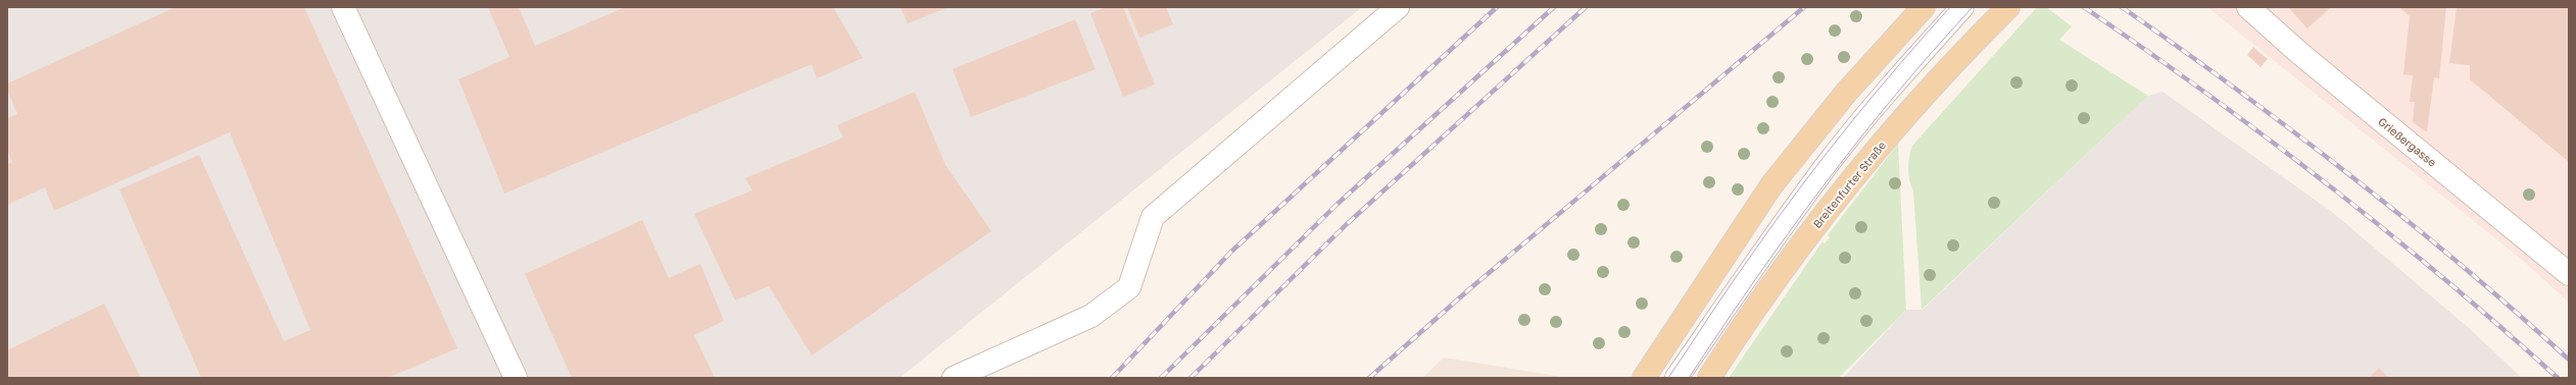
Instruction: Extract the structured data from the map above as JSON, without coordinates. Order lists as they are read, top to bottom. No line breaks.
{"streets":{"main road":["Breitenfurter Straße"],"street":["Grießergasse"]}}
